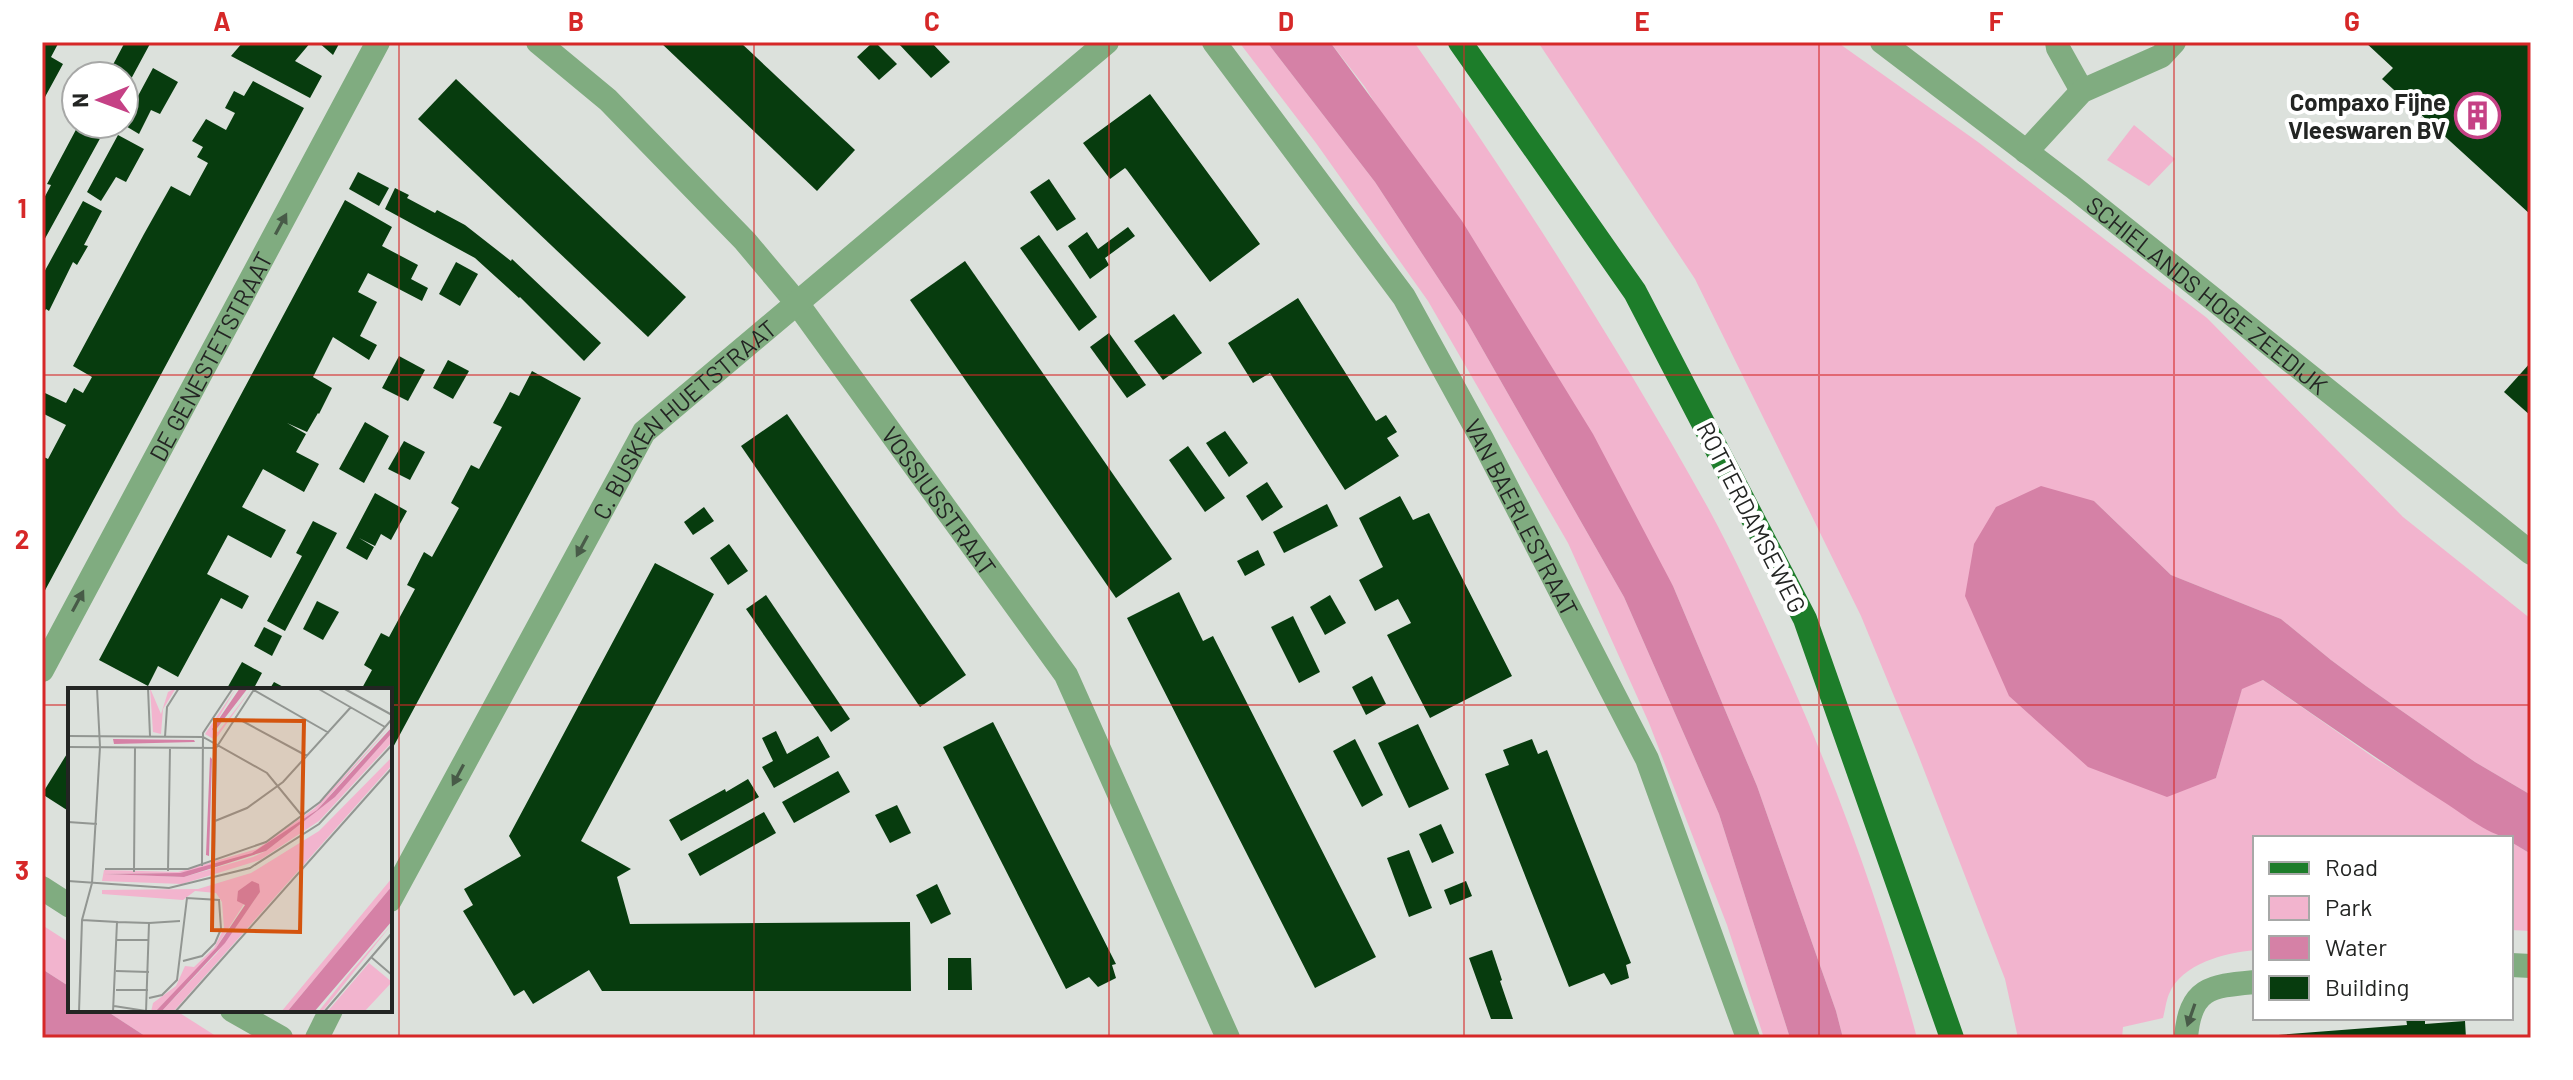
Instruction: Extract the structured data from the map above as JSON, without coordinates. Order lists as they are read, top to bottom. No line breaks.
{"streets":{"main road":["ROTTERDAMSEWEG"],"street":["SCHIELANDS HOGE ZEEDIJK","DE GENESTETSTRAAT","C. BUSKEN HUETSTRAAT","VOSSIUSSTRAAT","VAN BAERLESTRAAT"]},"crossings":[["C. BUSKEN HUETSTRAAT","VOSSIUSSTRAAT"]],"one_way":["DE GENESTETSTRAAT","C. BUSKEN HUETSTRAAT"],"places":{"building":["Compaxo Fijne Vleeswaren BV"]},"legend":["Road","Park","Water","Building"],"north":"left","grid":{"columns":["A","B","C","D","E","F","G"],"rows":["1","2","3"]}}
